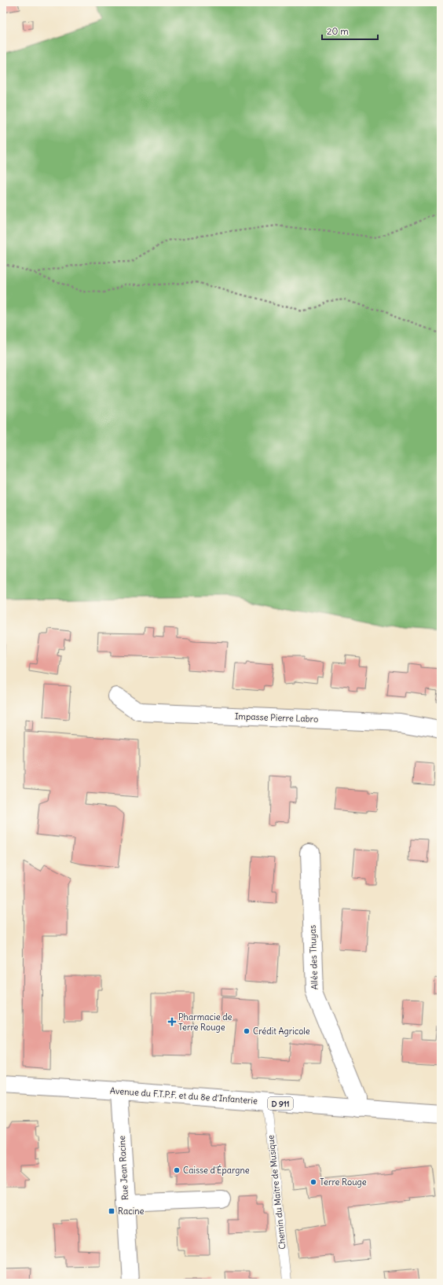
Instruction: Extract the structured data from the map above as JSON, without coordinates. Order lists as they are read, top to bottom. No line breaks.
{"streets":{"street":["Impasse Pierre Labro","Allée des Thuyas","Avenue du F.T.P.F. et du 8e d'Infanterie","D 911","Rue Jean Racine"],"lane":["Chemin du Maitre de Musique"]},"crossings":[["Allée des Thuyas","Avenue du F.T.P.F. et du 8e d'Infanterie"],["Avenue du F.T.P.F. et du 8e d'Infanterie","Rue Jean Racine"],["Avenue du F.T.P.F. et du 8e d'Infanterie","Chemin du Maitre de Musique"]],"places":{"health":["Pharmacie de Terre Rouge"],"other":["Crédit Agricole","Caisse d'Épargne","Terre Rouge"],"transit":["Racine"]},"scale_bar":"20 m"}
